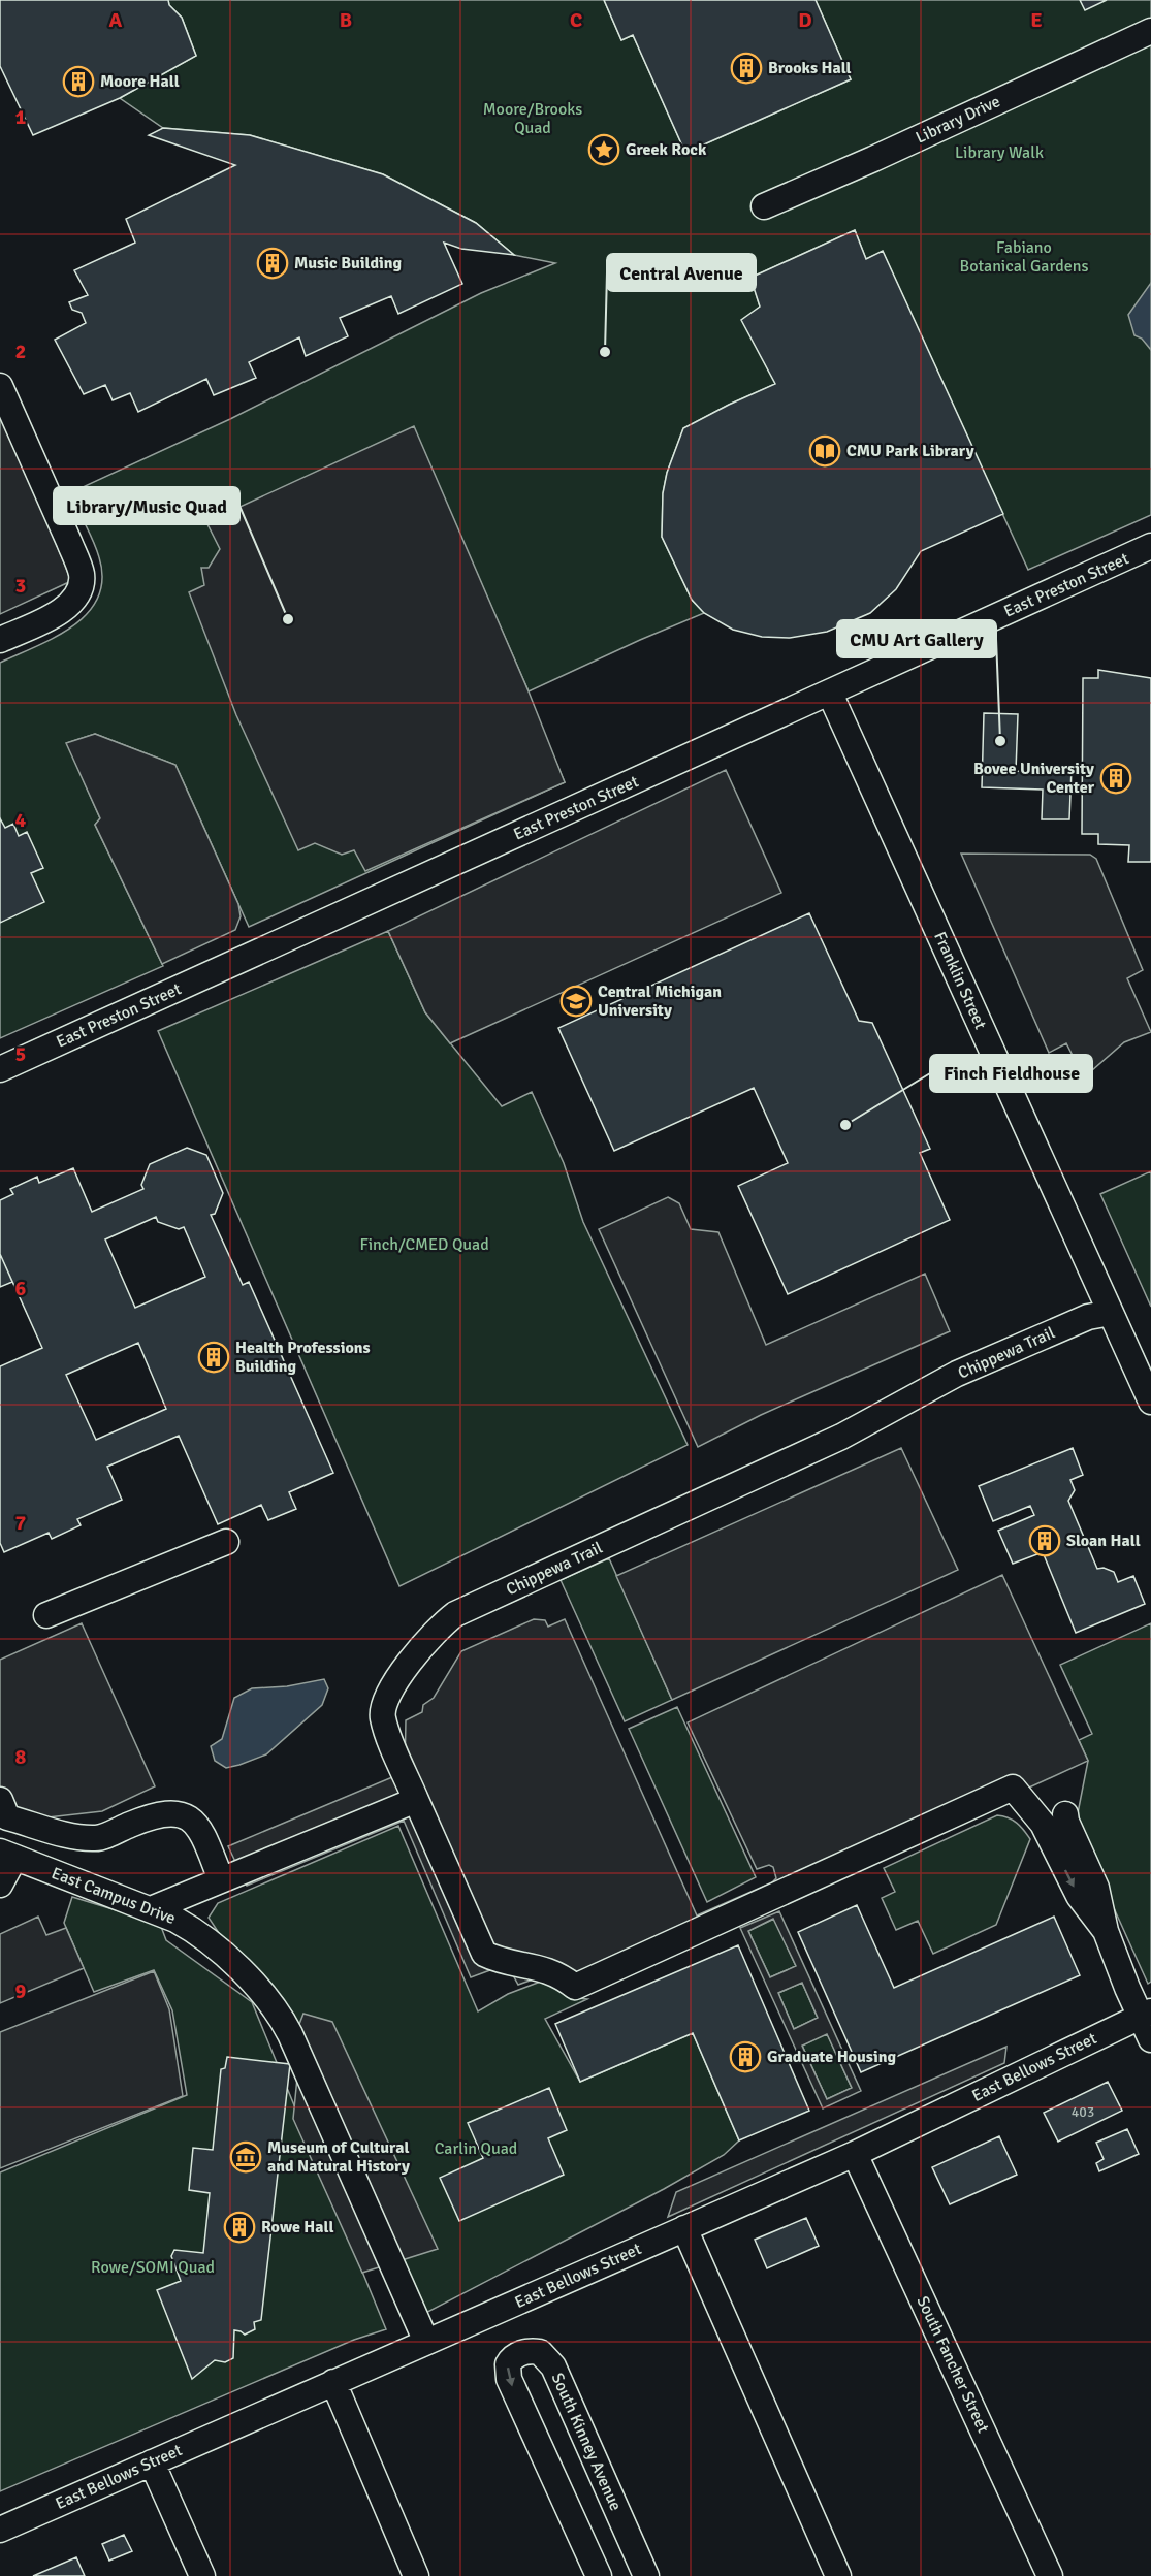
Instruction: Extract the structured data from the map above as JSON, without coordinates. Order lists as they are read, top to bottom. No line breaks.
{"streets":{"street":["Library Drive","East Preston Street","Franklin Street","Chippewa Trail","East Campus Drive","East Bellows Street","South Fancher Street","South Kinney Avenue"]},"crossings":[["East Preston Street","Franklin Street"],["Franklin Street","Chippewa Trail"],["East Campus Drive","East Bellows Street"],["East Bellows Street","South Fancher Street"]],"parks":["Moore/Brooks Quad","Library Walk","Fabiano Botanical Gardens","Finch/CMED Quad","Carlin Quad","Rowe/SOMI Quad"],"places":{"building":["Brooks Hall","Moore Hall","Music Building","Bovee University Center","Health Professions Building","Sloan Hall","Graduate Housing","Rowe Hall"],"place":["Greek Rock"],"other":["Central Avenue","Library/Music Quad","CMU Art Gallery","Finch Fieldhouse"],"library":["CMU Park Library"],"school or university":["Central Michigan University"],"museum":["Museum of Cultural and Natural History"]},"house_numbers":["403"],"grid":{"columns":["A","B","C","D","E"],"rows":["1","2","3","4","5","6","7","8","9"]}}
